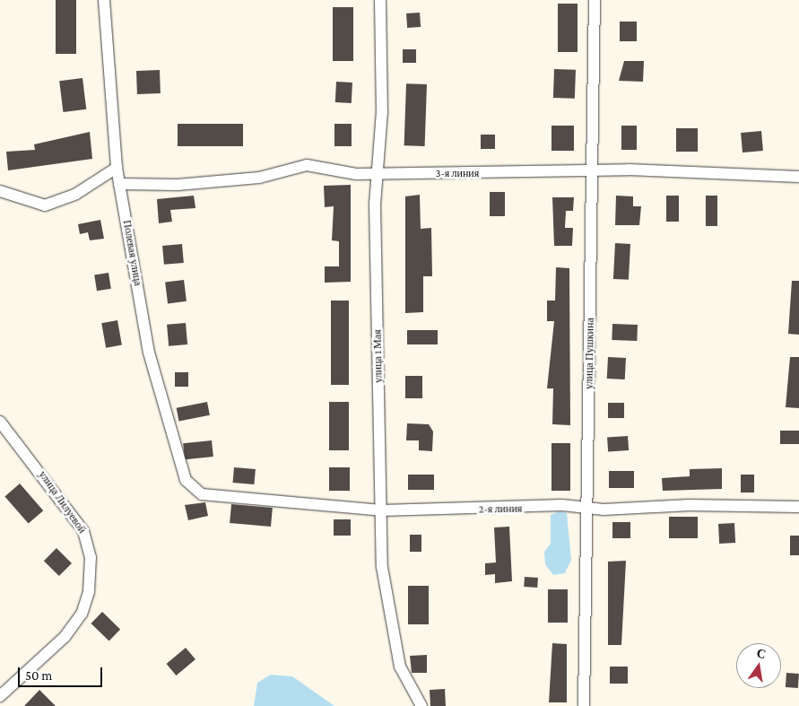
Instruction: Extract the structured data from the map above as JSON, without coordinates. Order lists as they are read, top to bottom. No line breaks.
{"streets":{"street":["3-я линия","Полевая улица","улица Пушкина","улица 1 Мая","улица Лилуевой","2-я линия"]},"crossings":[["3-я линия","Полевая улица"],["3-я линия","улица Пушкина"],["3-я линия","улица 1 Мая"],["Полевая улица","2-я линия"],["улица Пушкина","2-я линия"],["улица 1 Мая","2-я линия"]],"scale_bar":"50 m","north":"top"}
